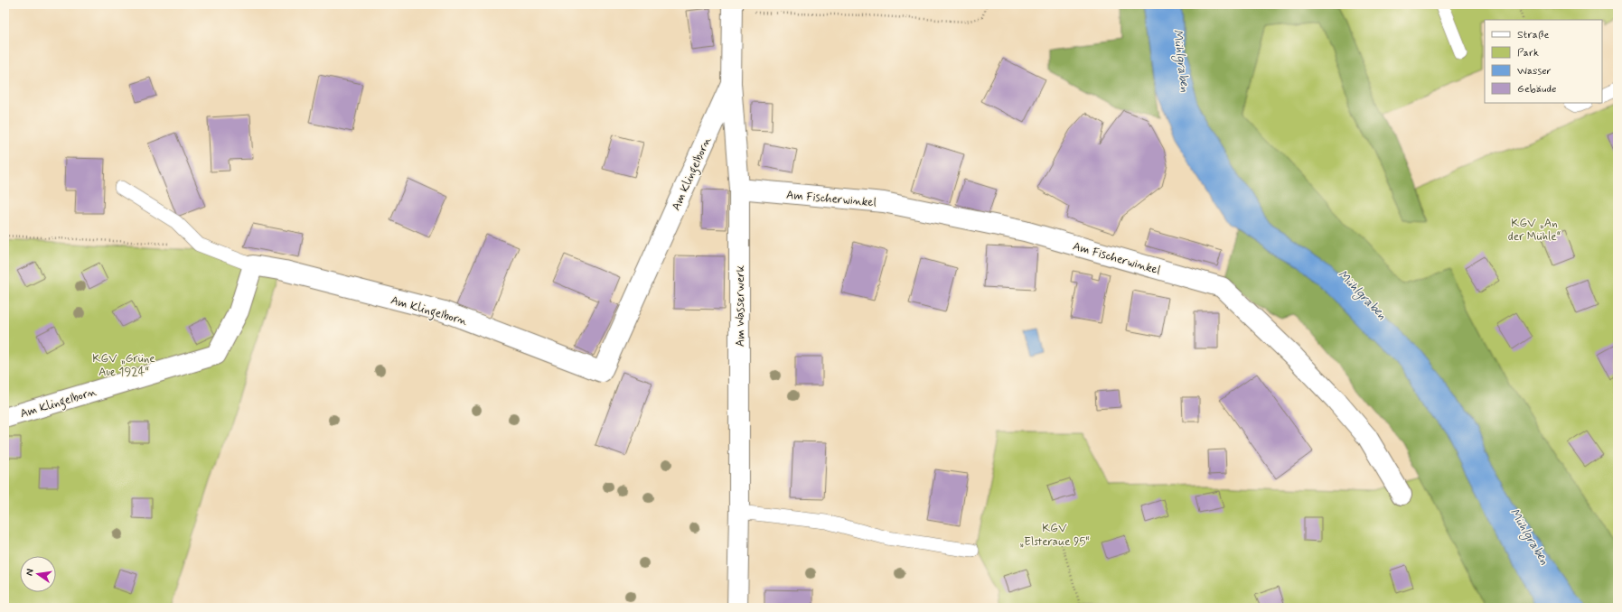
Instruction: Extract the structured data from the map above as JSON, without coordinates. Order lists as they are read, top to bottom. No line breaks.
{"streets":{"street":["Am Klingelborn","Am Fischerwinkel","Am Wasserwerk"]},"crossings":[["Am Klingelborn","Am Wasserwerk"],["Am Fischerwinkel","Am Wasserwerk"]],"water":["Mühlgraben"],"parks":["KGV „An der Mühle“","KGV „Grüne Aue 1924“","KGV „Elsteraue 95“"],"legend":["Straße","Park","Wasser","Gebäude"],"north":"left"}
